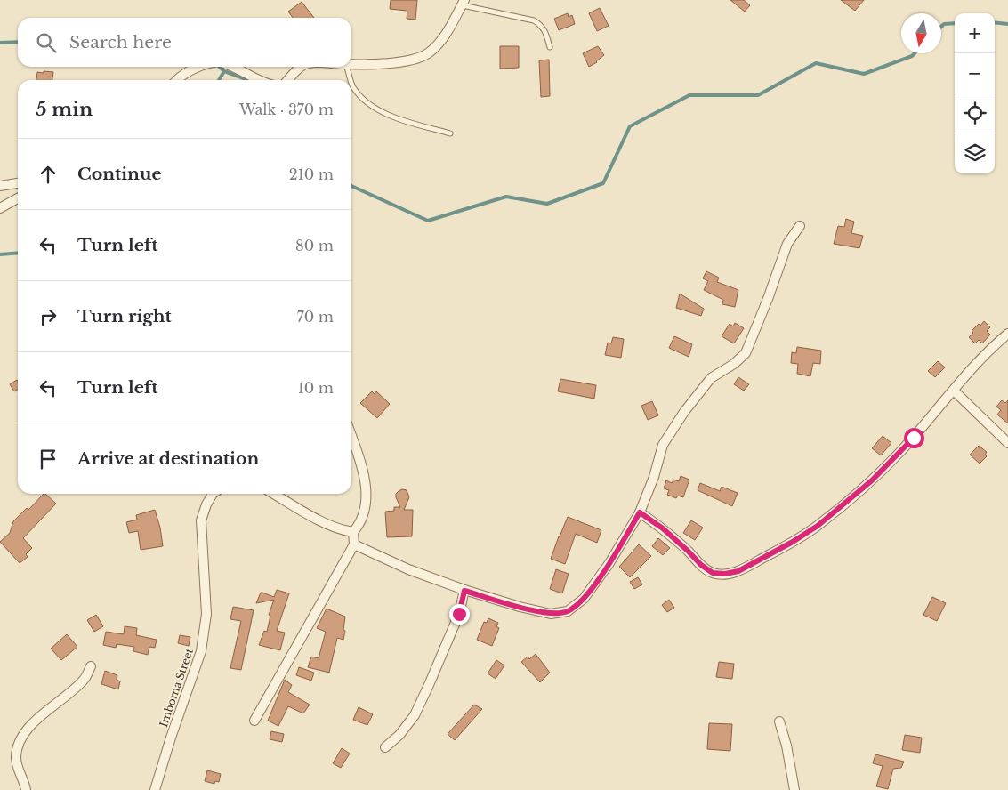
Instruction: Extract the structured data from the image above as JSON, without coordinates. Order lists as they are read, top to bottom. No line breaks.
{"streets":{"street":["Imboma Street"]},"north":"bottom","page":{"map_buttons":["+","−"],"search":"Search here","heading":["5 min","Walk · 370 m"],"list":[["Continue","210 m"],["Turn left","80 m"],["Turn right","70 m"],["Turn left","10 m"],"Arrive at destination"]}}
